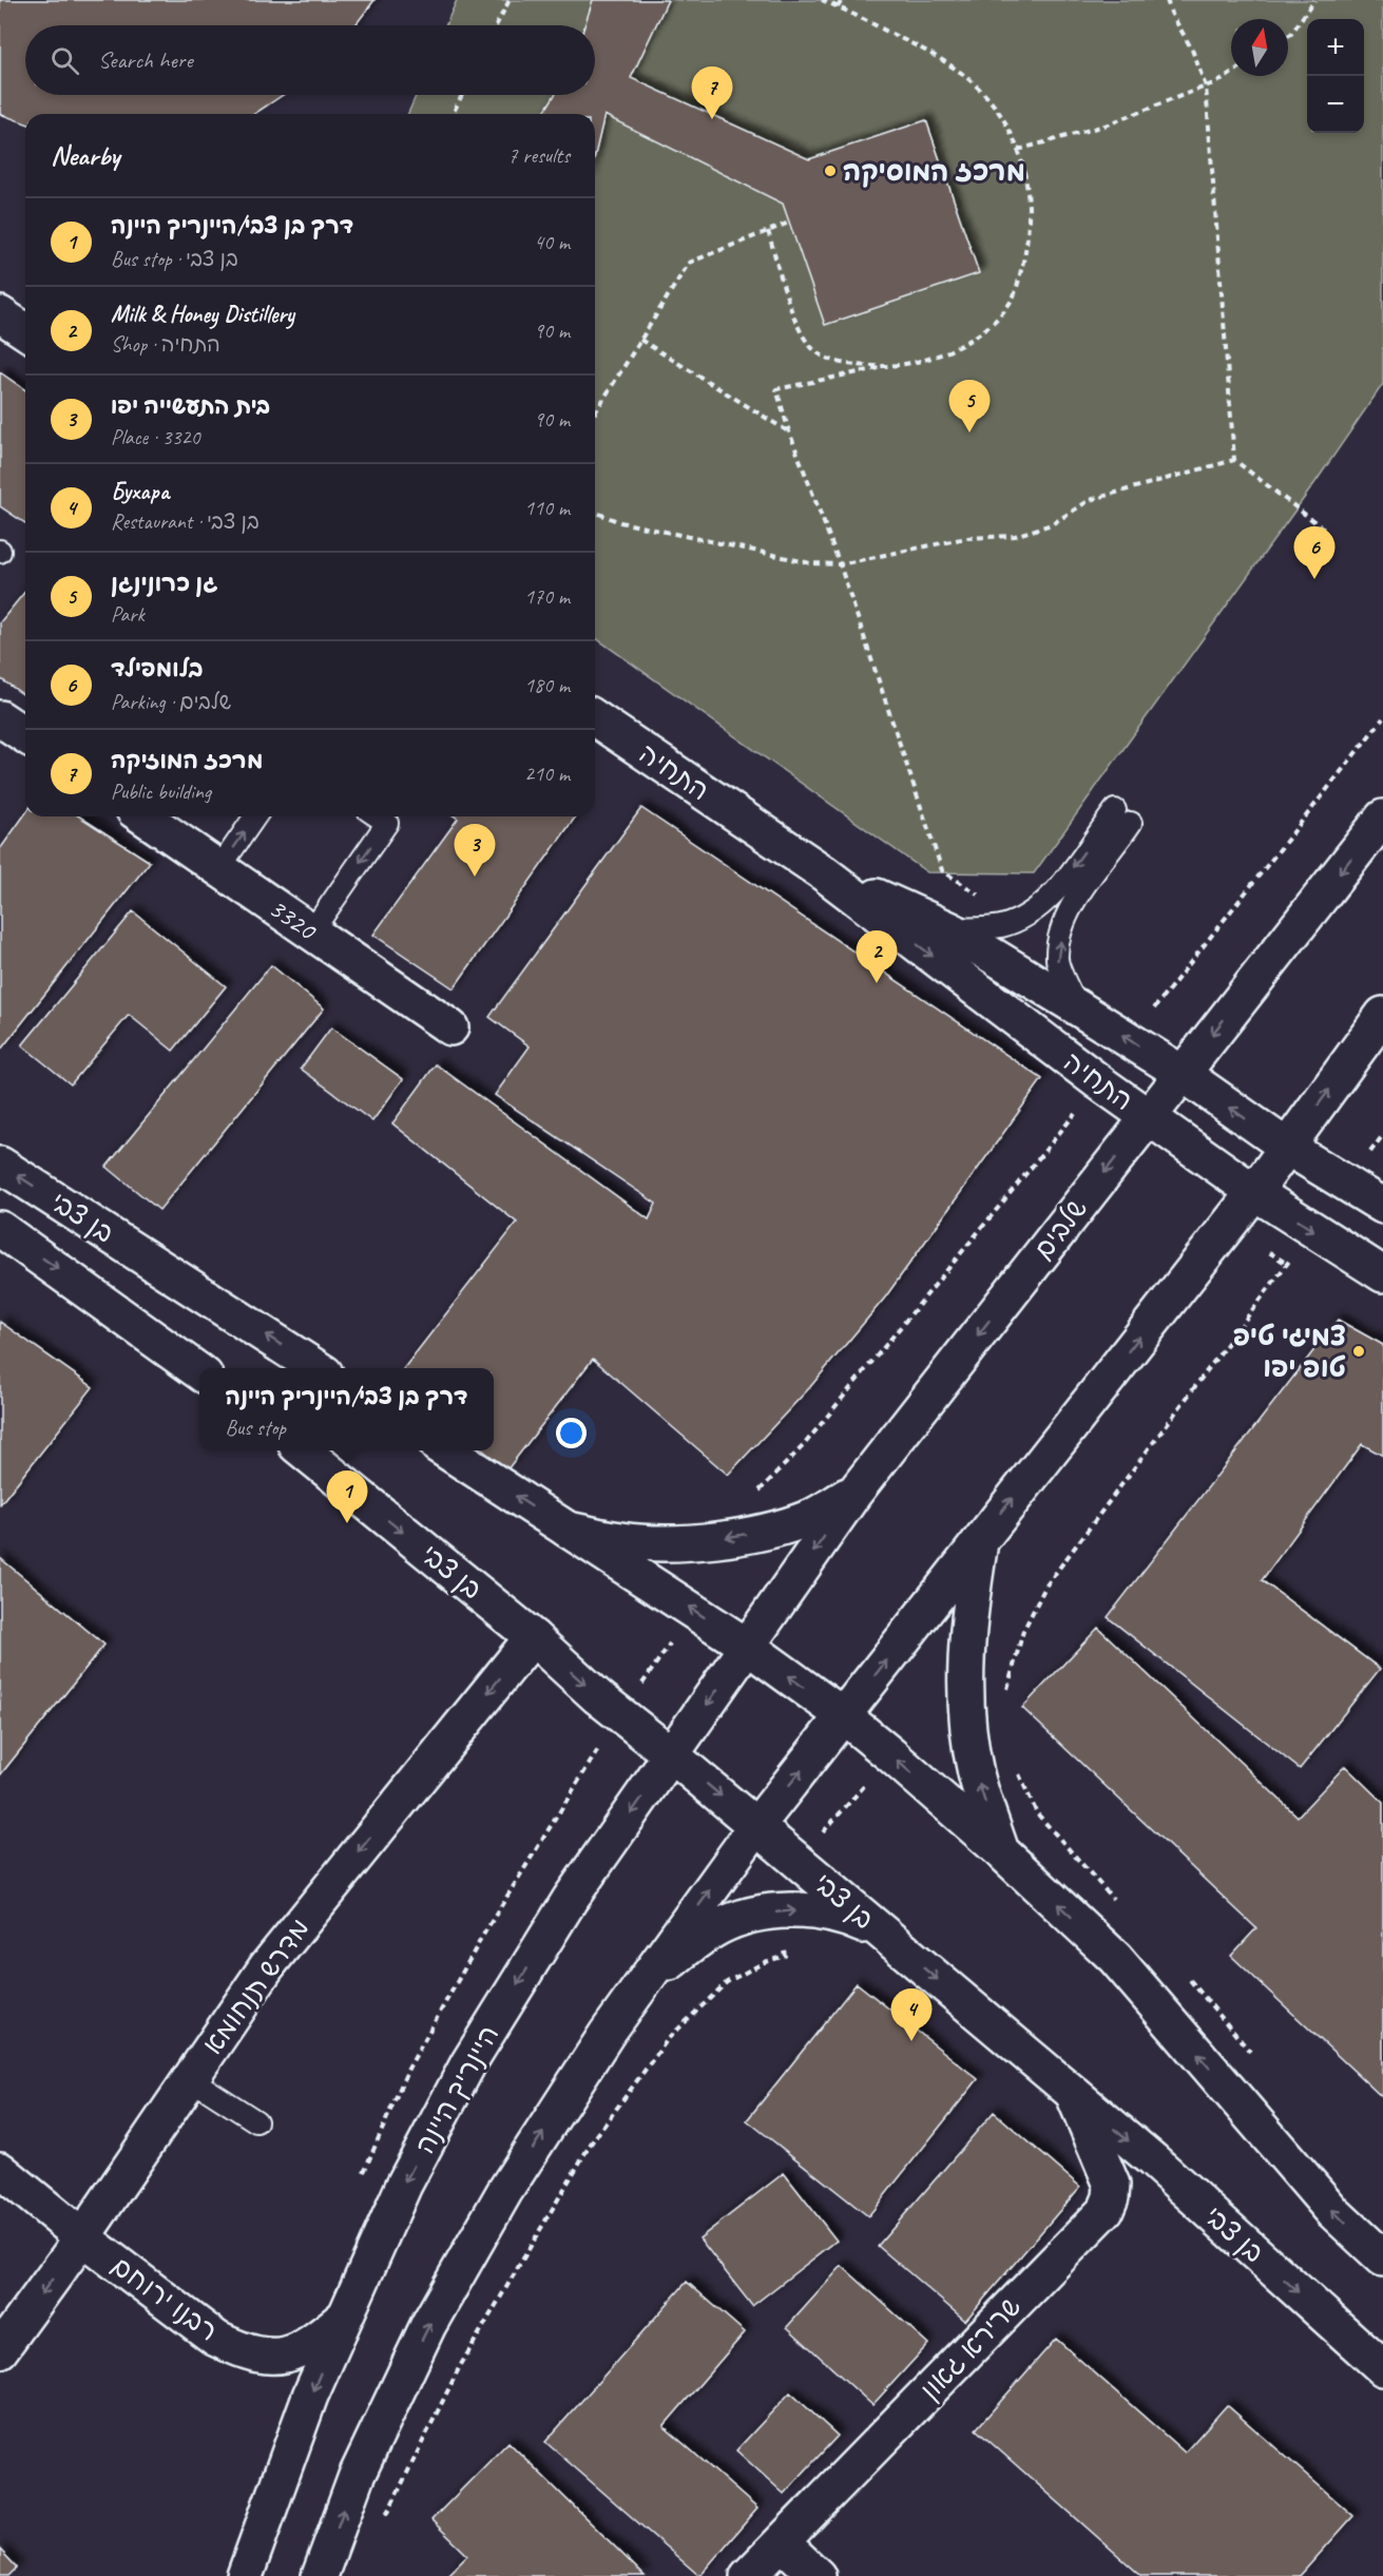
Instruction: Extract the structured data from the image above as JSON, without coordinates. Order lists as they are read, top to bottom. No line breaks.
{"streets":{"main road":["התחיה","3320","בן צבי","שלבים","מדרש תנחומא","היינריך היינה","רבנו ירוחם","שרירא גאון"]},"crossings":[["התחיה","שלבים"],["בן צבי","מדרש תנחומא"],["בן צבי","היינריך היינה"],["בן צבי","שרירא גאון"],["שלבים","היינריך היינה"],["מדרש תנחומא","רבנו ירוחם"],["היינריך היינה","רבנו ירוחם"]],"places":["מרכז המוסיקה","צמיגי טיפ טופ יפו"],"north":"top","page":{"map_buttons":["+","−"],"search":"Search here","pins":["7","5","6","3","2","1","4"],"heading":["Nearby","7 results"],"list":[{"mark":"1","name":"דרך בן צבי/היינריך היינה","note":"Bus stop · בן צבי","value":"40 m"},{"mark":"2","name":"Milk & Honey Distillery","note":"Shop · התחיה","value":"90 m"},{"mark":"3","name":"בית התעשייה יפו","note":"Place · 3320","value":"90 m"},{"mark":"4","name":"Бухара","note":"Restaurant · בן צבי","value":"110 m"},{"mark":"5","name":"גן כרונינגן","note":"Park","value":"170 m"},{"mark":"6","name":"בלומפילד","note":"Parking · שלבים","value":"180 m"},{"mark":"7","name":"מרכז המוזיקה","note":"Public building","value":"210 m"}],"popup":["דרך בן צבי/היינריך היינה","Bus stop"]}}
